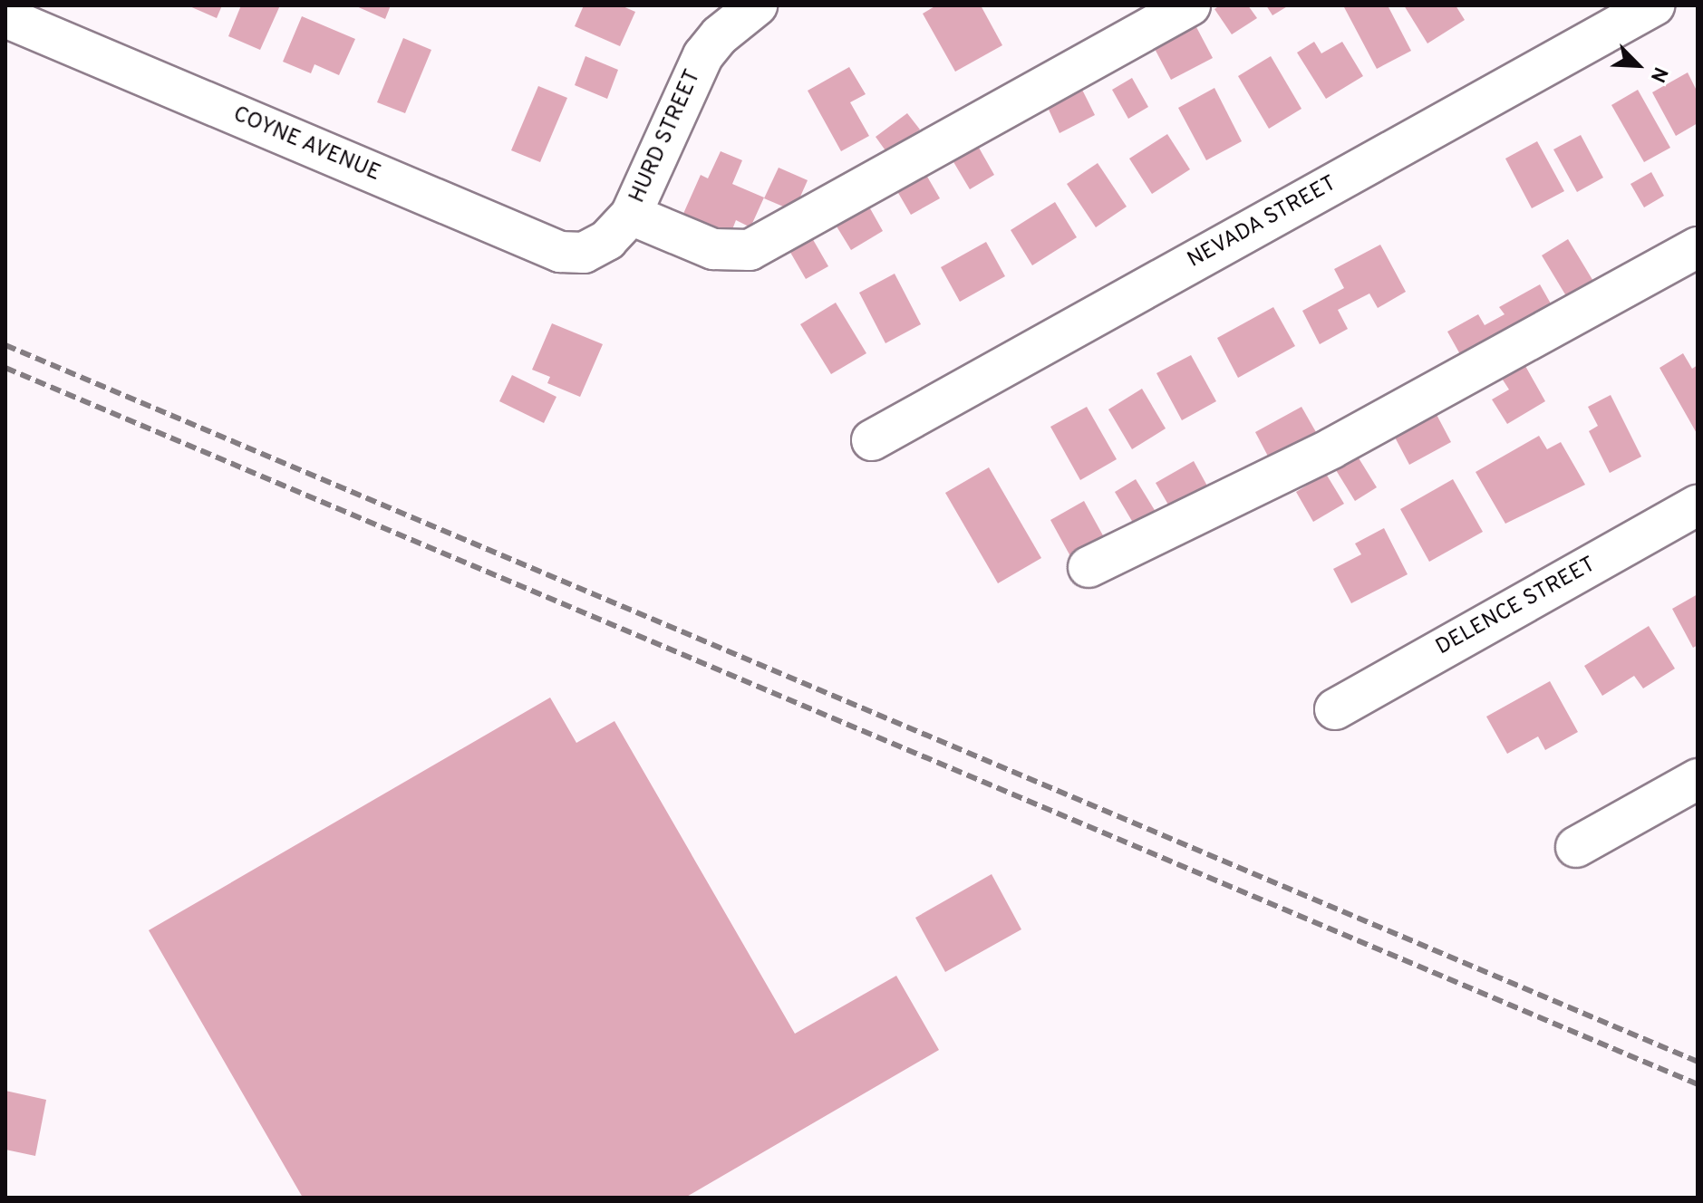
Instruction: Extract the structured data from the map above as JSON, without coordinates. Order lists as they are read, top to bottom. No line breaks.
{"streets":{"street":["HURD STREET","COYNE AVENUE","NEVADA STREET","DELENCE STREET"]},"crossings":[["HURD STREET","COYNE AVENUE"]],"north":"bottom right"}
